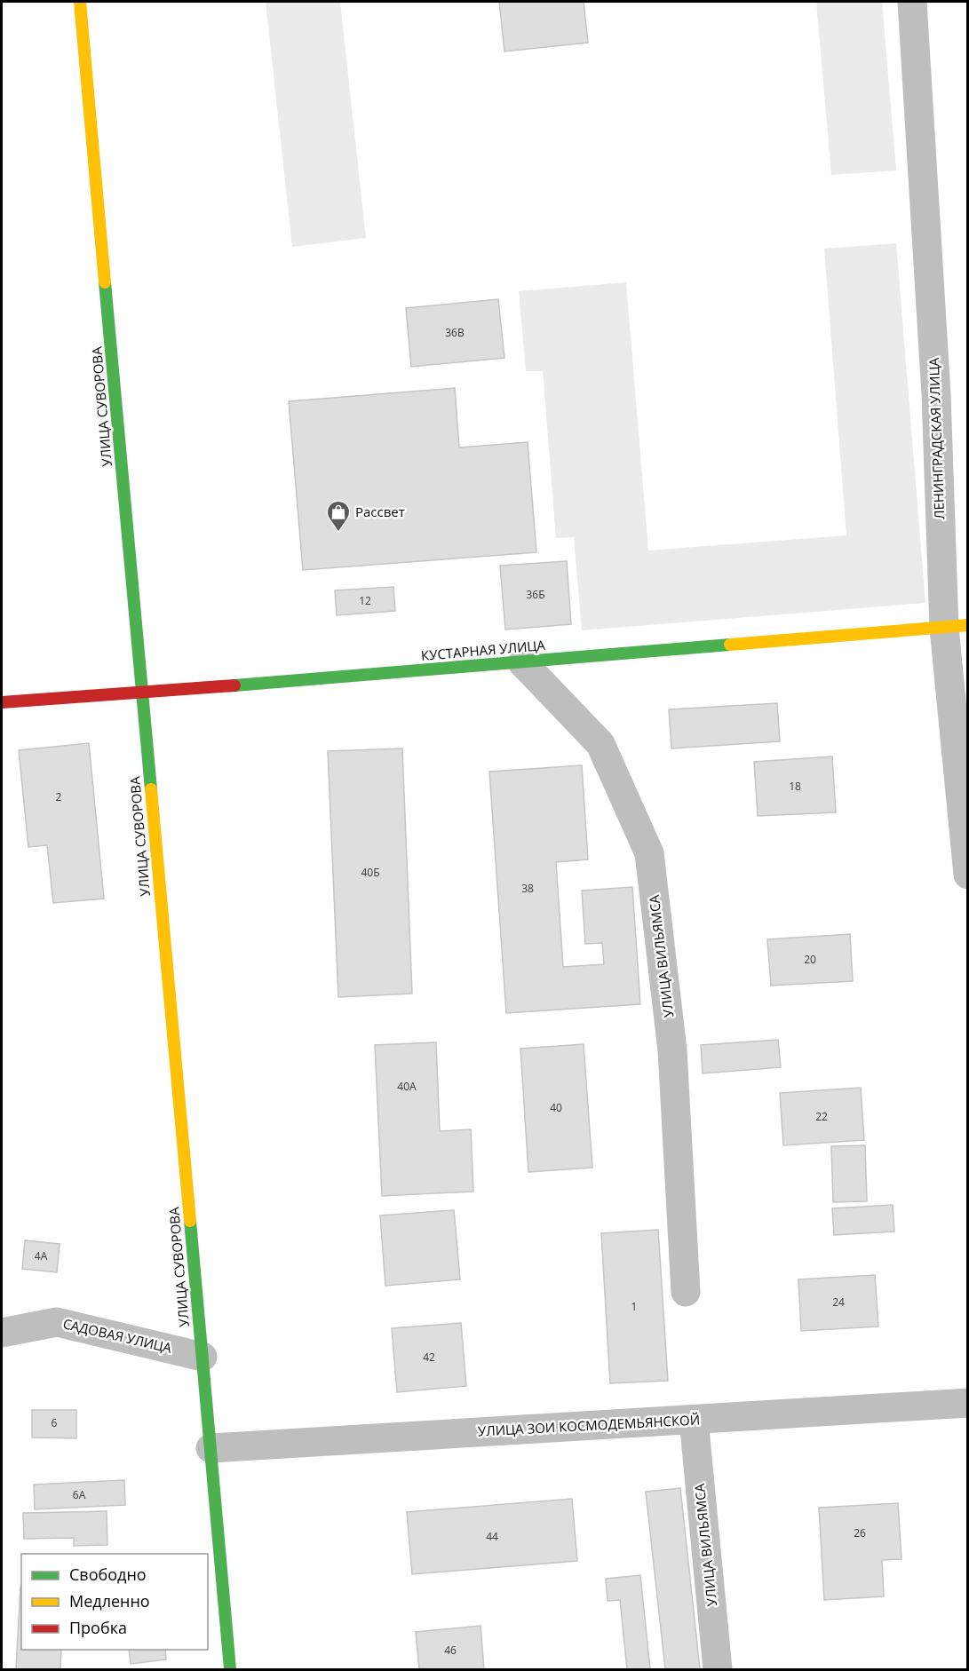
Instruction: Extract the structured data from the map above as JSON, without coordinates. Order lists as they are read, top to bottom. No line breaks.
{"streets":{"main road":["УЛИЦА СУВОРОВА","КУСТАРНАЯ УЛИЦА"],"street":["ЛЕНИНГРАДСКАЯ УЛИЦА","УЛИЦА ВИЛЬЯМСА","САДОВАЯ УЛИЦА","УЛИЦА ЗОИ КОСМОДЕМЬЯНСКОЙ"]},"crossings":[["УЛИЦА СУВОРОВА","КУСТАРНАЯ УЛИЦА"],["УЛИЦА СУВОРОВА","САДОВАЯ УЛИЦА"],["УЛИЦА СУВОРОВА","УЛИЦА ЗОИ КОСМОДЕМЬЯНСКОЙ"],["ЛЕНИНГРАДСКАЯ УЛИЦА","КУСТАРНАЯ УЛИЦА"],["КУСТАРНАЯ УЛИЦА","УЛИЦА ВИЛЬЯМСА"],["УЛИЦА ВИЛЬЯМСА","УЛИЦА ЗОИ КОСМОДЕМЬЯНСКОЙ"]],"places":{"shop":["Рассвет"]},"house_numbers":["36В","36Б","12","18","2","40Б","38","20","40А","40","22","4А","24","1","42","6","6А","26","44","46"],"legend":["Свободно","Медленно","Пробка"]}
